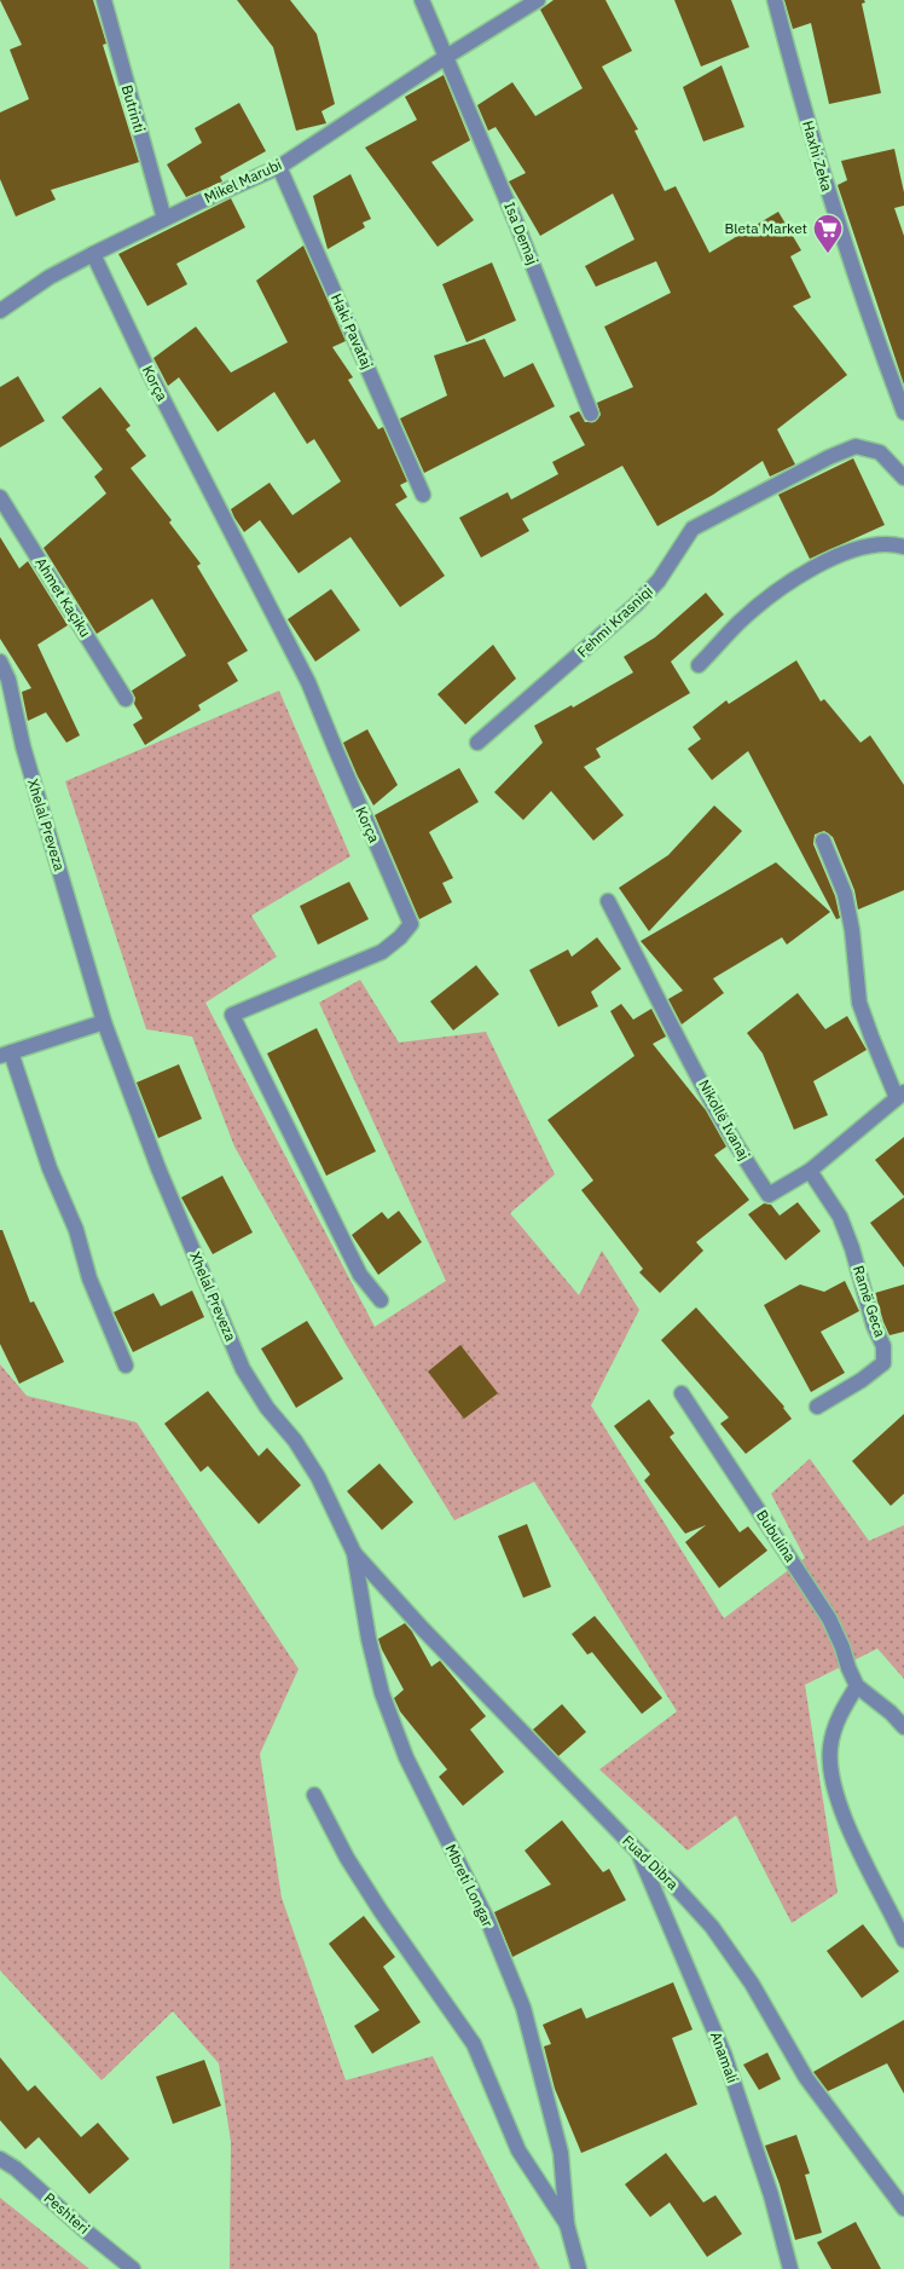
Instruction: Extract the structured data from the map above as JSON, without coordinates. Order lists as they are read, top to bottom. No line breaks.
{"streets":{"street":["Butrinti","Haxhi Zeka","Mikel Marubi","Isa Demaj","Haki Pavataj","Korça","Ahmet Kaçiku","Fehmi Krasniqi","Xhelal Preveza","Nikollë Ivanaj","Ramë Geca","Bubulina","Fuad Dibra","Mbreti Longar","Anamali","Peshteri"]},"crossings":[["Butrinti","Mikel Marubi"],["Mikel Marubi","Isa Demaj"],["Mikel Marubi","Haki Pavataj"],["Mikel Marubi","Korça"],["Xhelal Preveza","Fuad Dibra"],["Xhelal Preveza","Mbreti Longar"],["Nikollë Ivanaj","Ramë Geca"],["Fuad Dibra","Mbreti Longar"],["Fuad Dibra","Anamali"]],"places":{"supermarket":["Bleta Market"]}}
